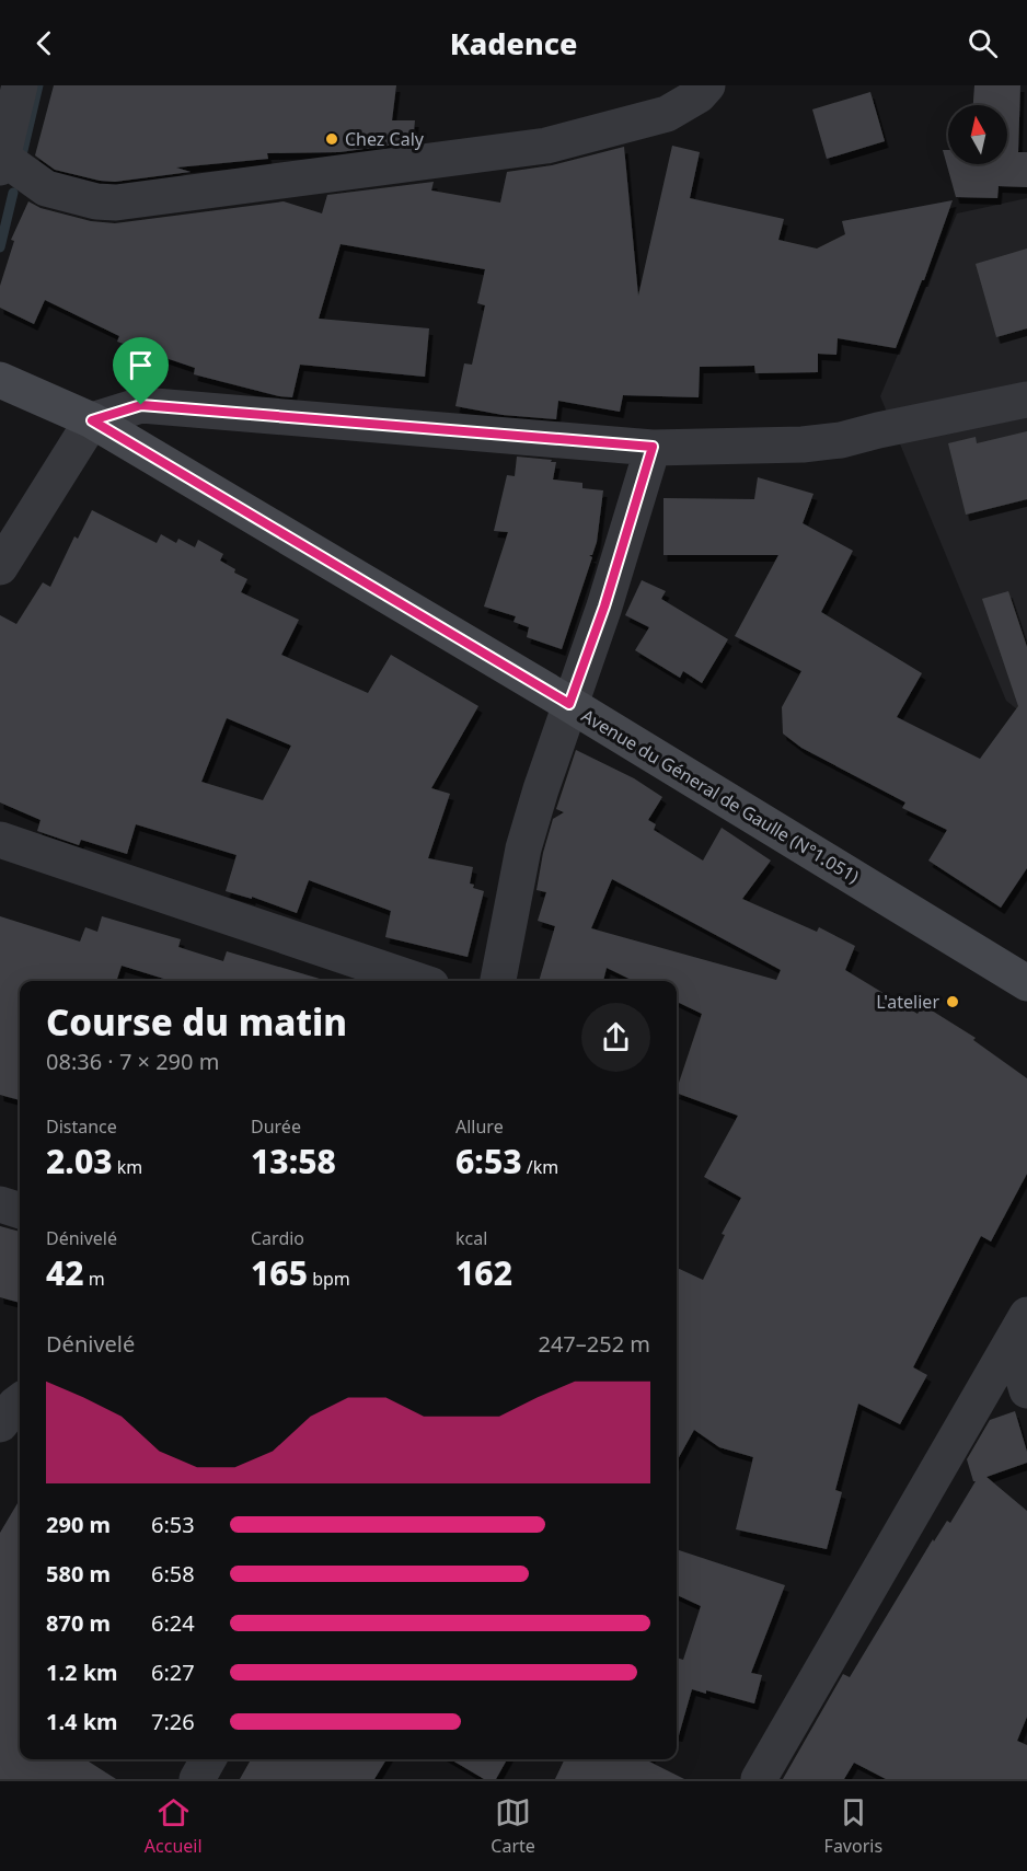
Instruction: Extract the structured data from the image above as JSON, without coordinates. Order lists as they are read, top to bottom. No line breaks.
{"streets":{"main road":["Avenue du Géneral de Gaulle (N°1.051)"]},"places":["Chez Caly","L'atelier"],"north":"top","page":{"header":"Kadence","heading":["Course du matin","08:36 · 7 × 290 m"],"stats":[["Distance","2.03 km"],["Durée","13:58"],["Allure","6:53 /km"],["Dénivelé","42 m"],["Cardio","165 bpm"],["kcal","162"]],"chart":["Dénivelé","247–252 m"],"list":[{"name":"290 m","note":"6:53"},{"name":"580 m","note":"6:58"},{"name":"870 m","note":"6:24"},{"name":"1.2 km","note":"6:27"},{"name":"1.4 km","note":"7:26"}],"tabs":["Accueil","Carte","Favoris"]}}
